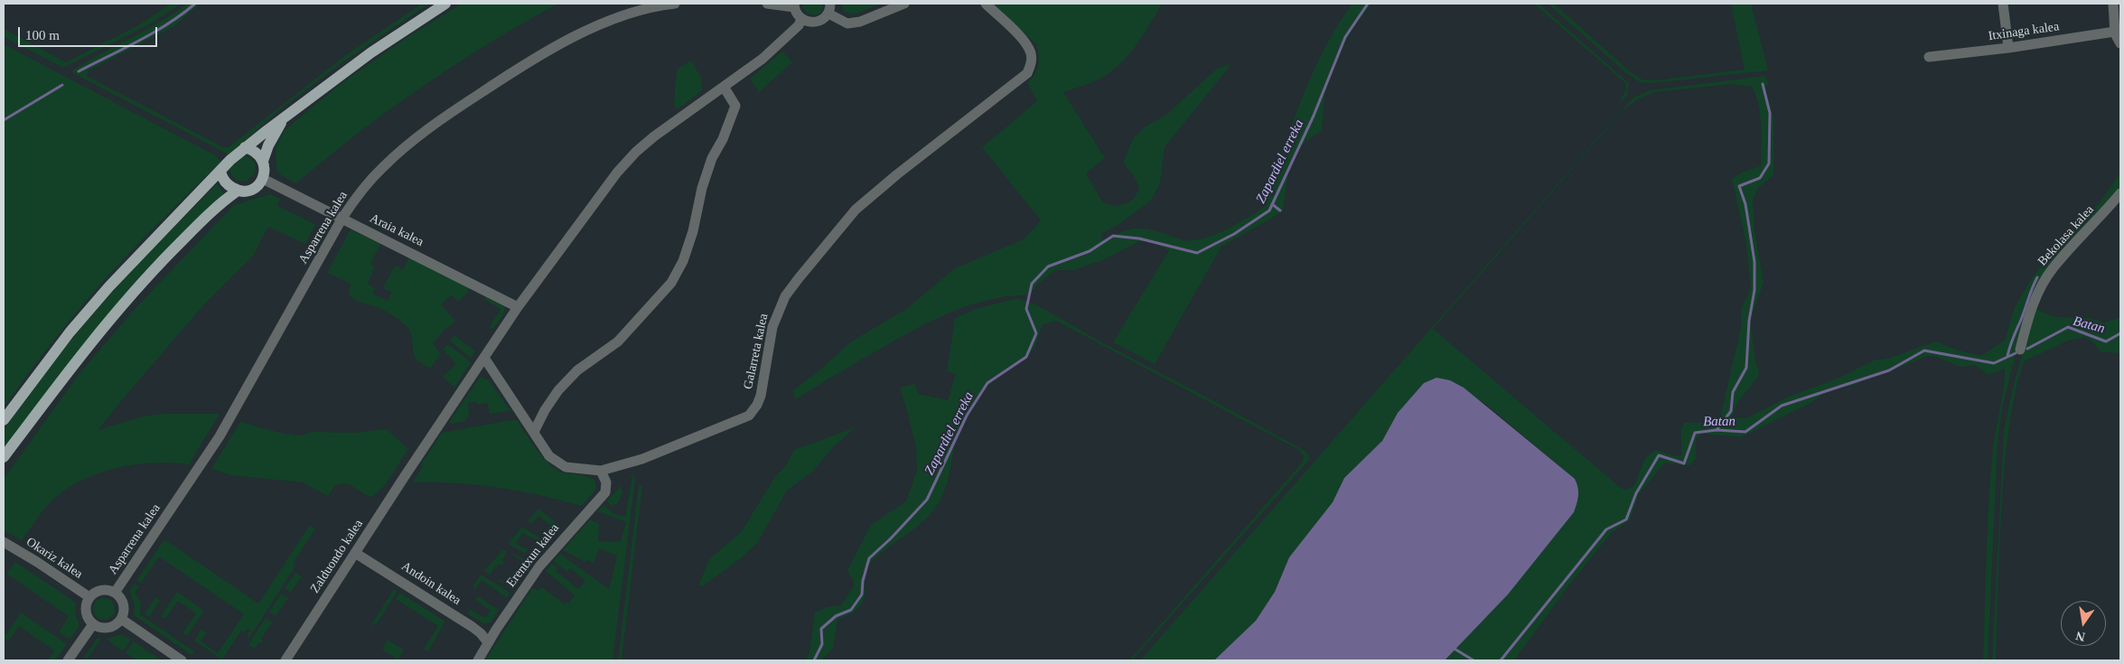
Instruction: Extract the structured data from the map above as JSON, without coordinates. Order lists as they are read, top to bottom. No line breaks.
{"streets":{"street":["Itxinaga kalea","Asparrena kalea","Araia kalea","Bekolasa kalea","Galarreta kalea","Erentxun kalea","Zalduondo kalea","Okariz kalea","Andoin kalea"]},"crossings":[["Asparrena kalea","Araia kalea"],["Asparrena kalea","Okariz kalea"],["Araia kalea","Zalduondo kalea"],["Galarreta kalea","Erentxun kalea"],["Galarreta kalea","Zalduondo kalea"],["Erentxun kalea","Andoin kalea"],["Zalduondo kalea","Andoin kalea"]],"water":["Zapardiel erreka","Batan"],"scale_bar":"100 m","north":"bottom"}
